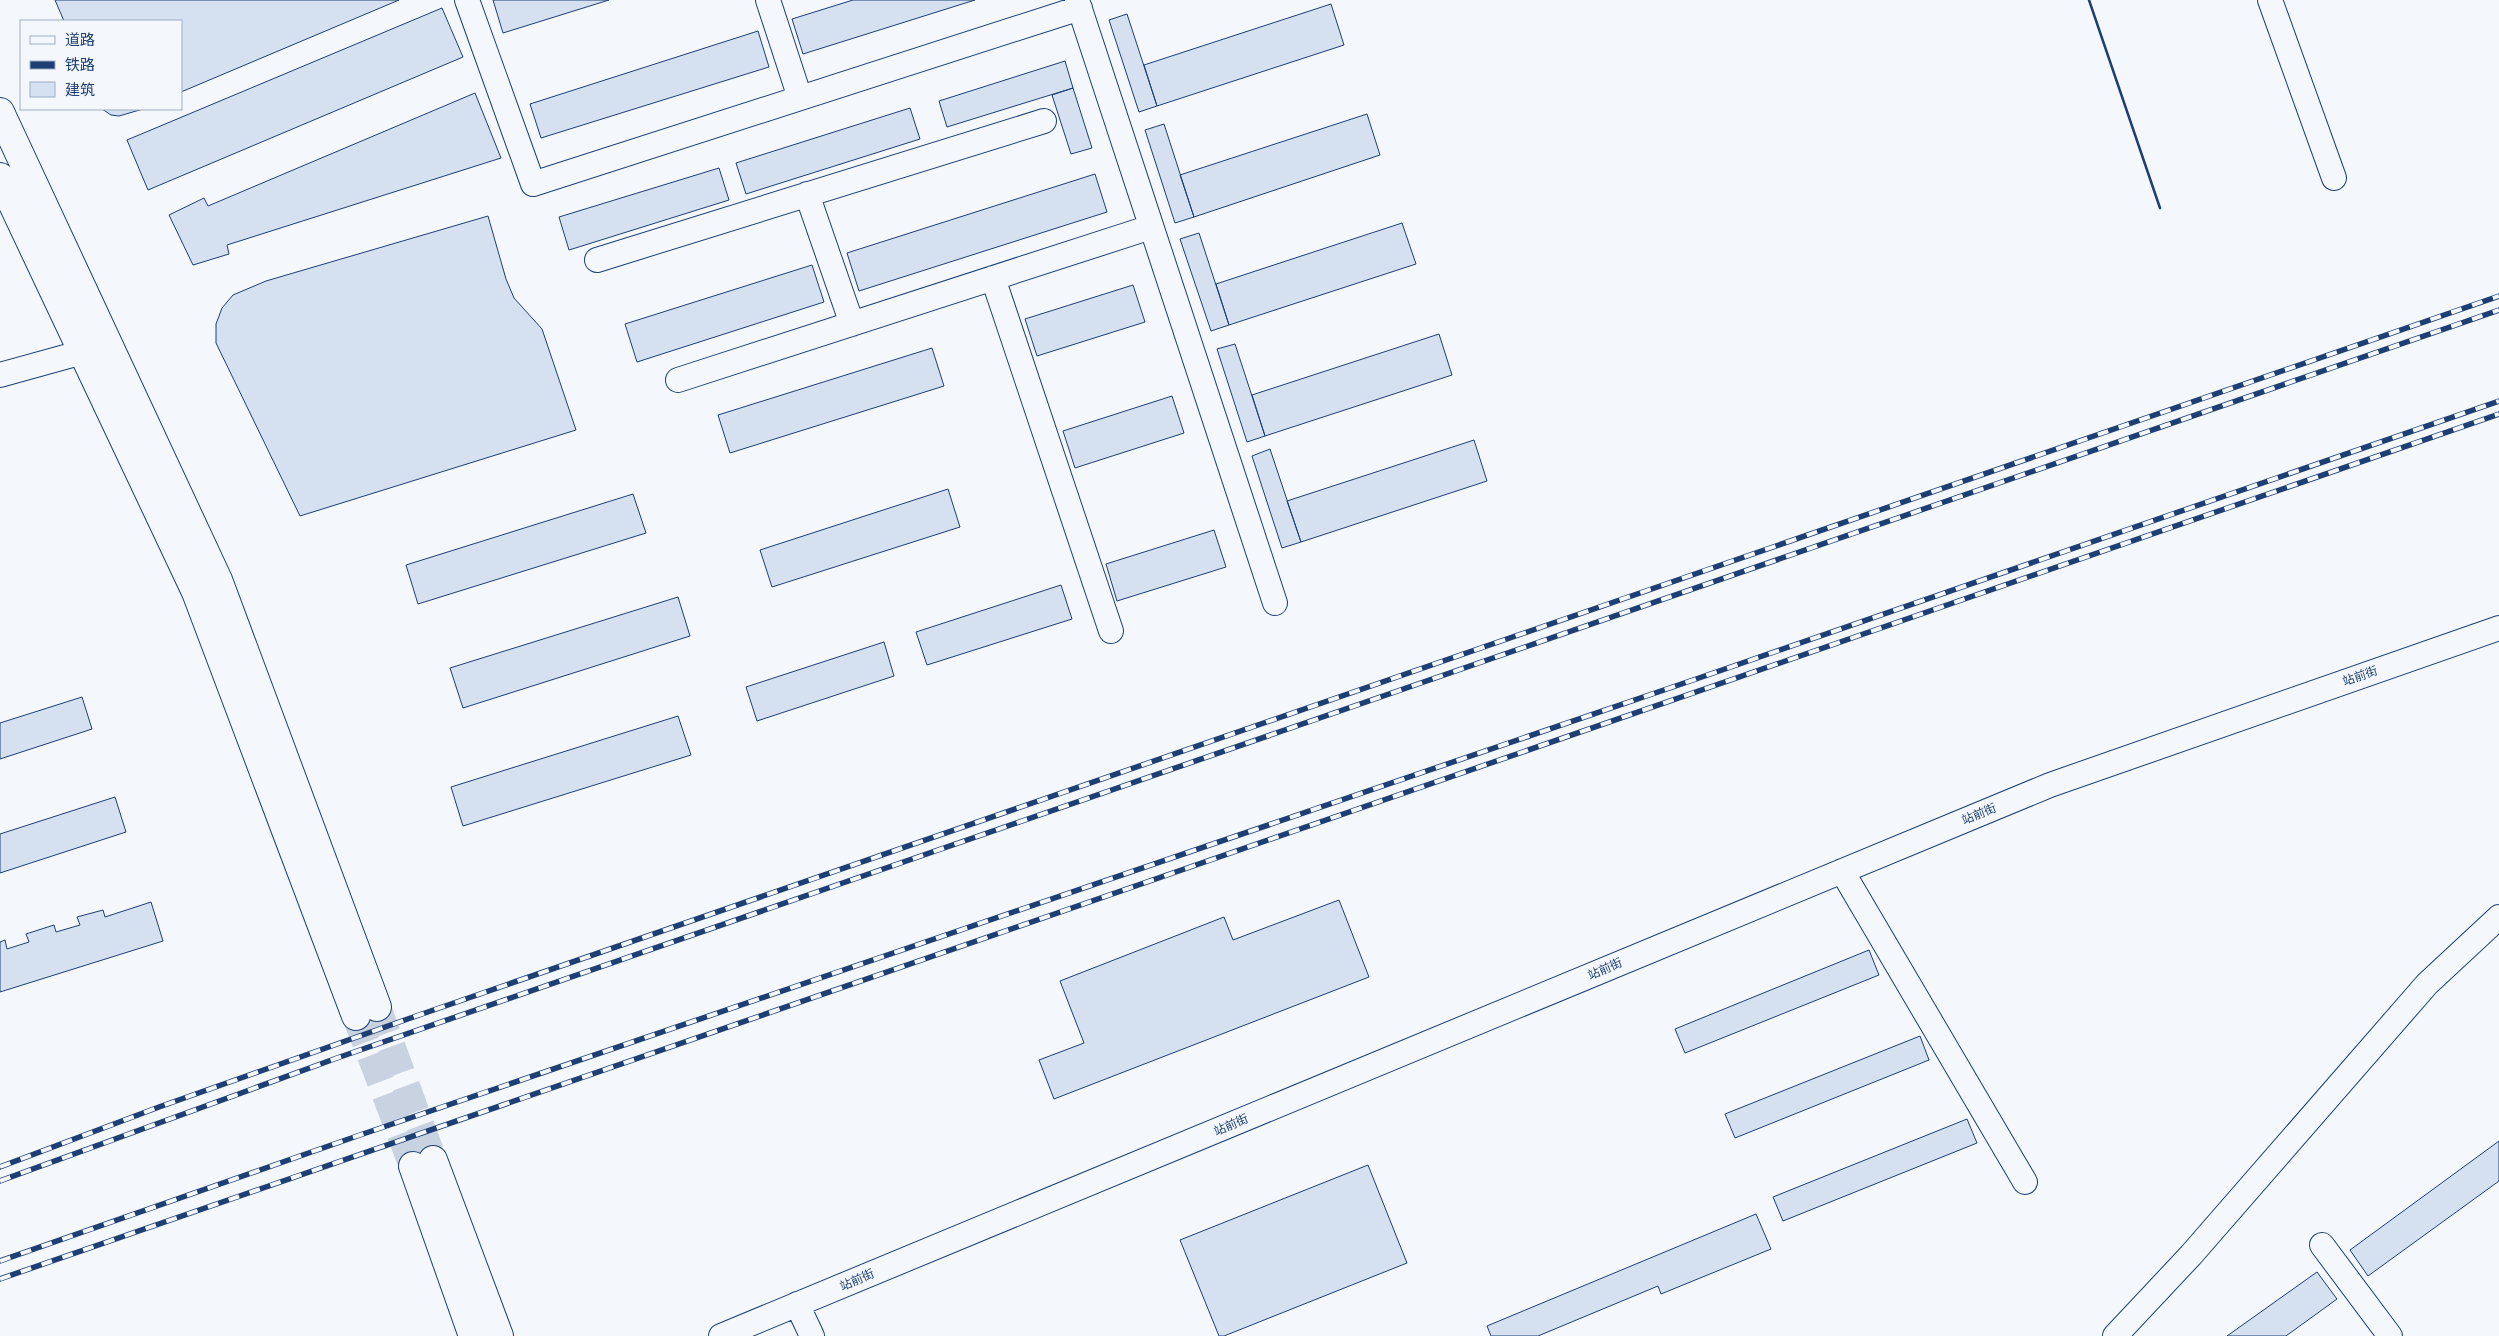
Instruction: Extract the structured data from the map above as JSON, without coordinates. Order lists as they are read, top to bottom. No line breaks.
{"streets":{"street":["站前街"]},"legend":["道路","铁路","建筑"]}
